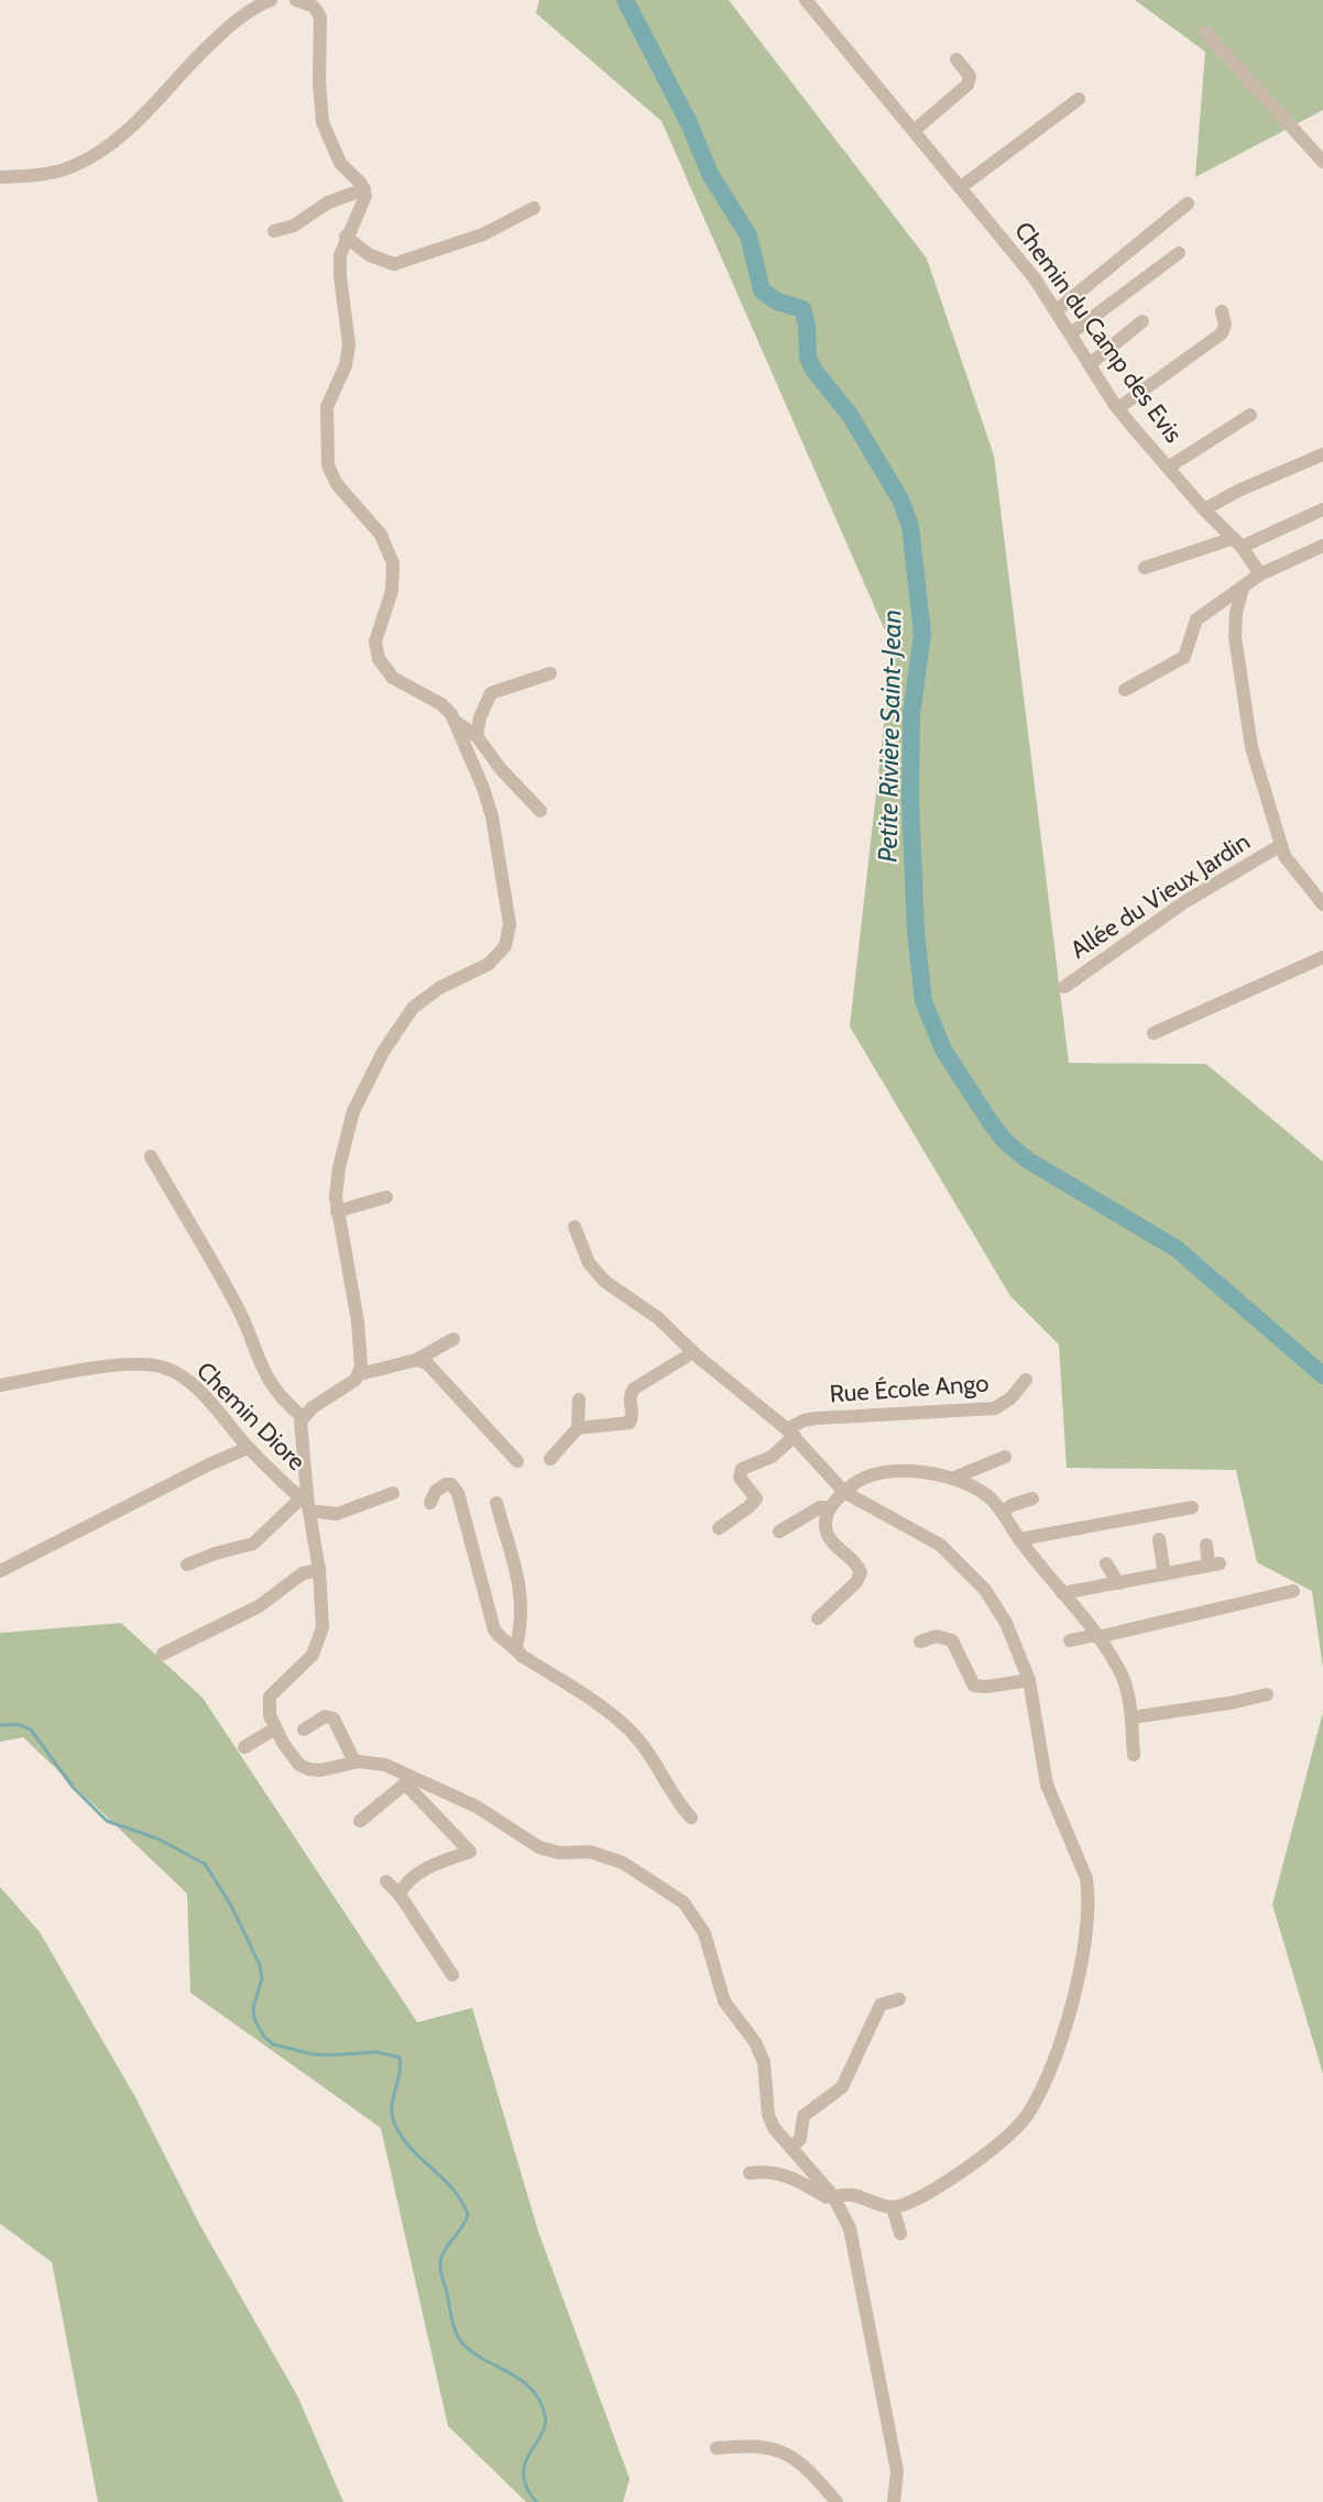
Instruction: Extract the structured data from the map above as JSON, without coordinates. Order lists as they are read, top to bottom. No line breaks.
{"streets":{"street":["Chemin du Camp des Evis","Allée du Vieux Jardin","Rue École Ango","Chemin Diore"]},"water":["Petite Rivière Saint-Jean"]}
